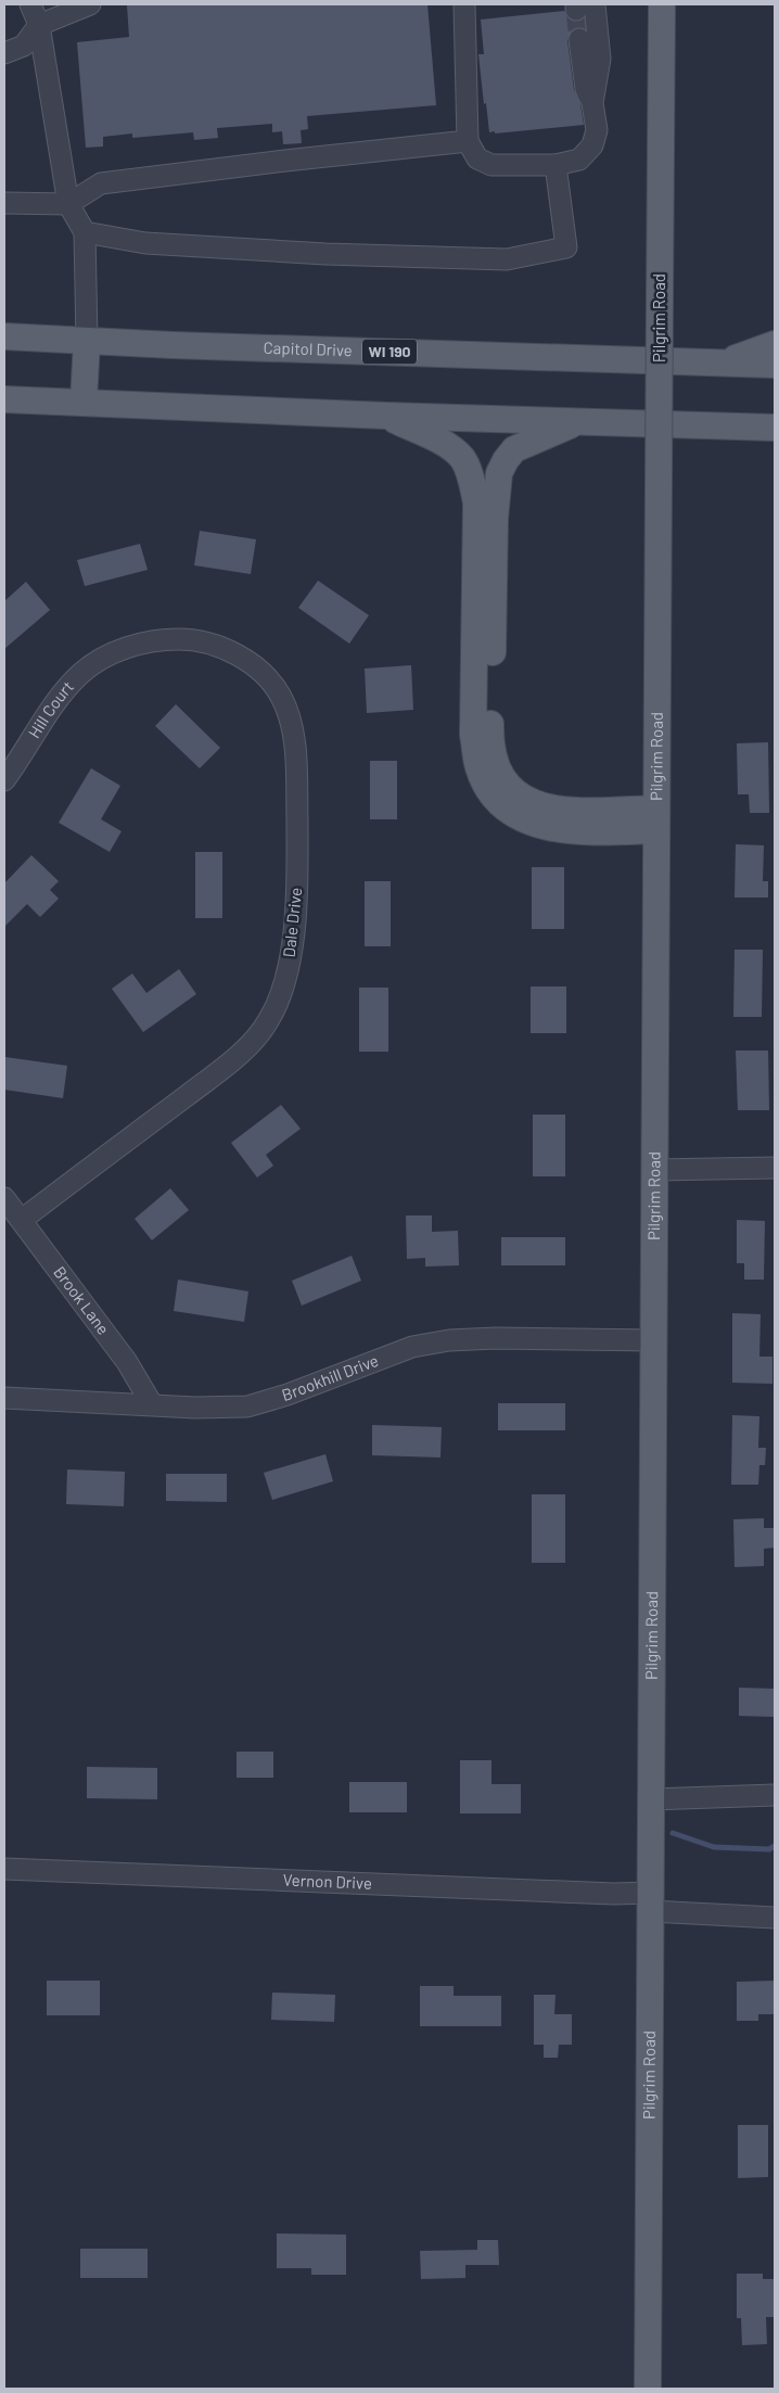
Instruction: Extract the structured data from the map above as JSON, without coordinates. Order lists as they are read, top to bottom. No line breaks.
{"streets":{"main road":["Pilgrim Road","Capitol Drive","WI 190"],"street":["Hill Court","Dale Drive","Brook Lane","Brookhill Drive","Vernon Drive"]},"crossings":[["Pilgrim Road","Brookhill Drive"],["Pilgrim Road","Vernon Drive"],["Hill Court","Dale Drive"],["Dale Drive","Brook Lane"],["Brook Lane","Brookhill Drive"]]}
